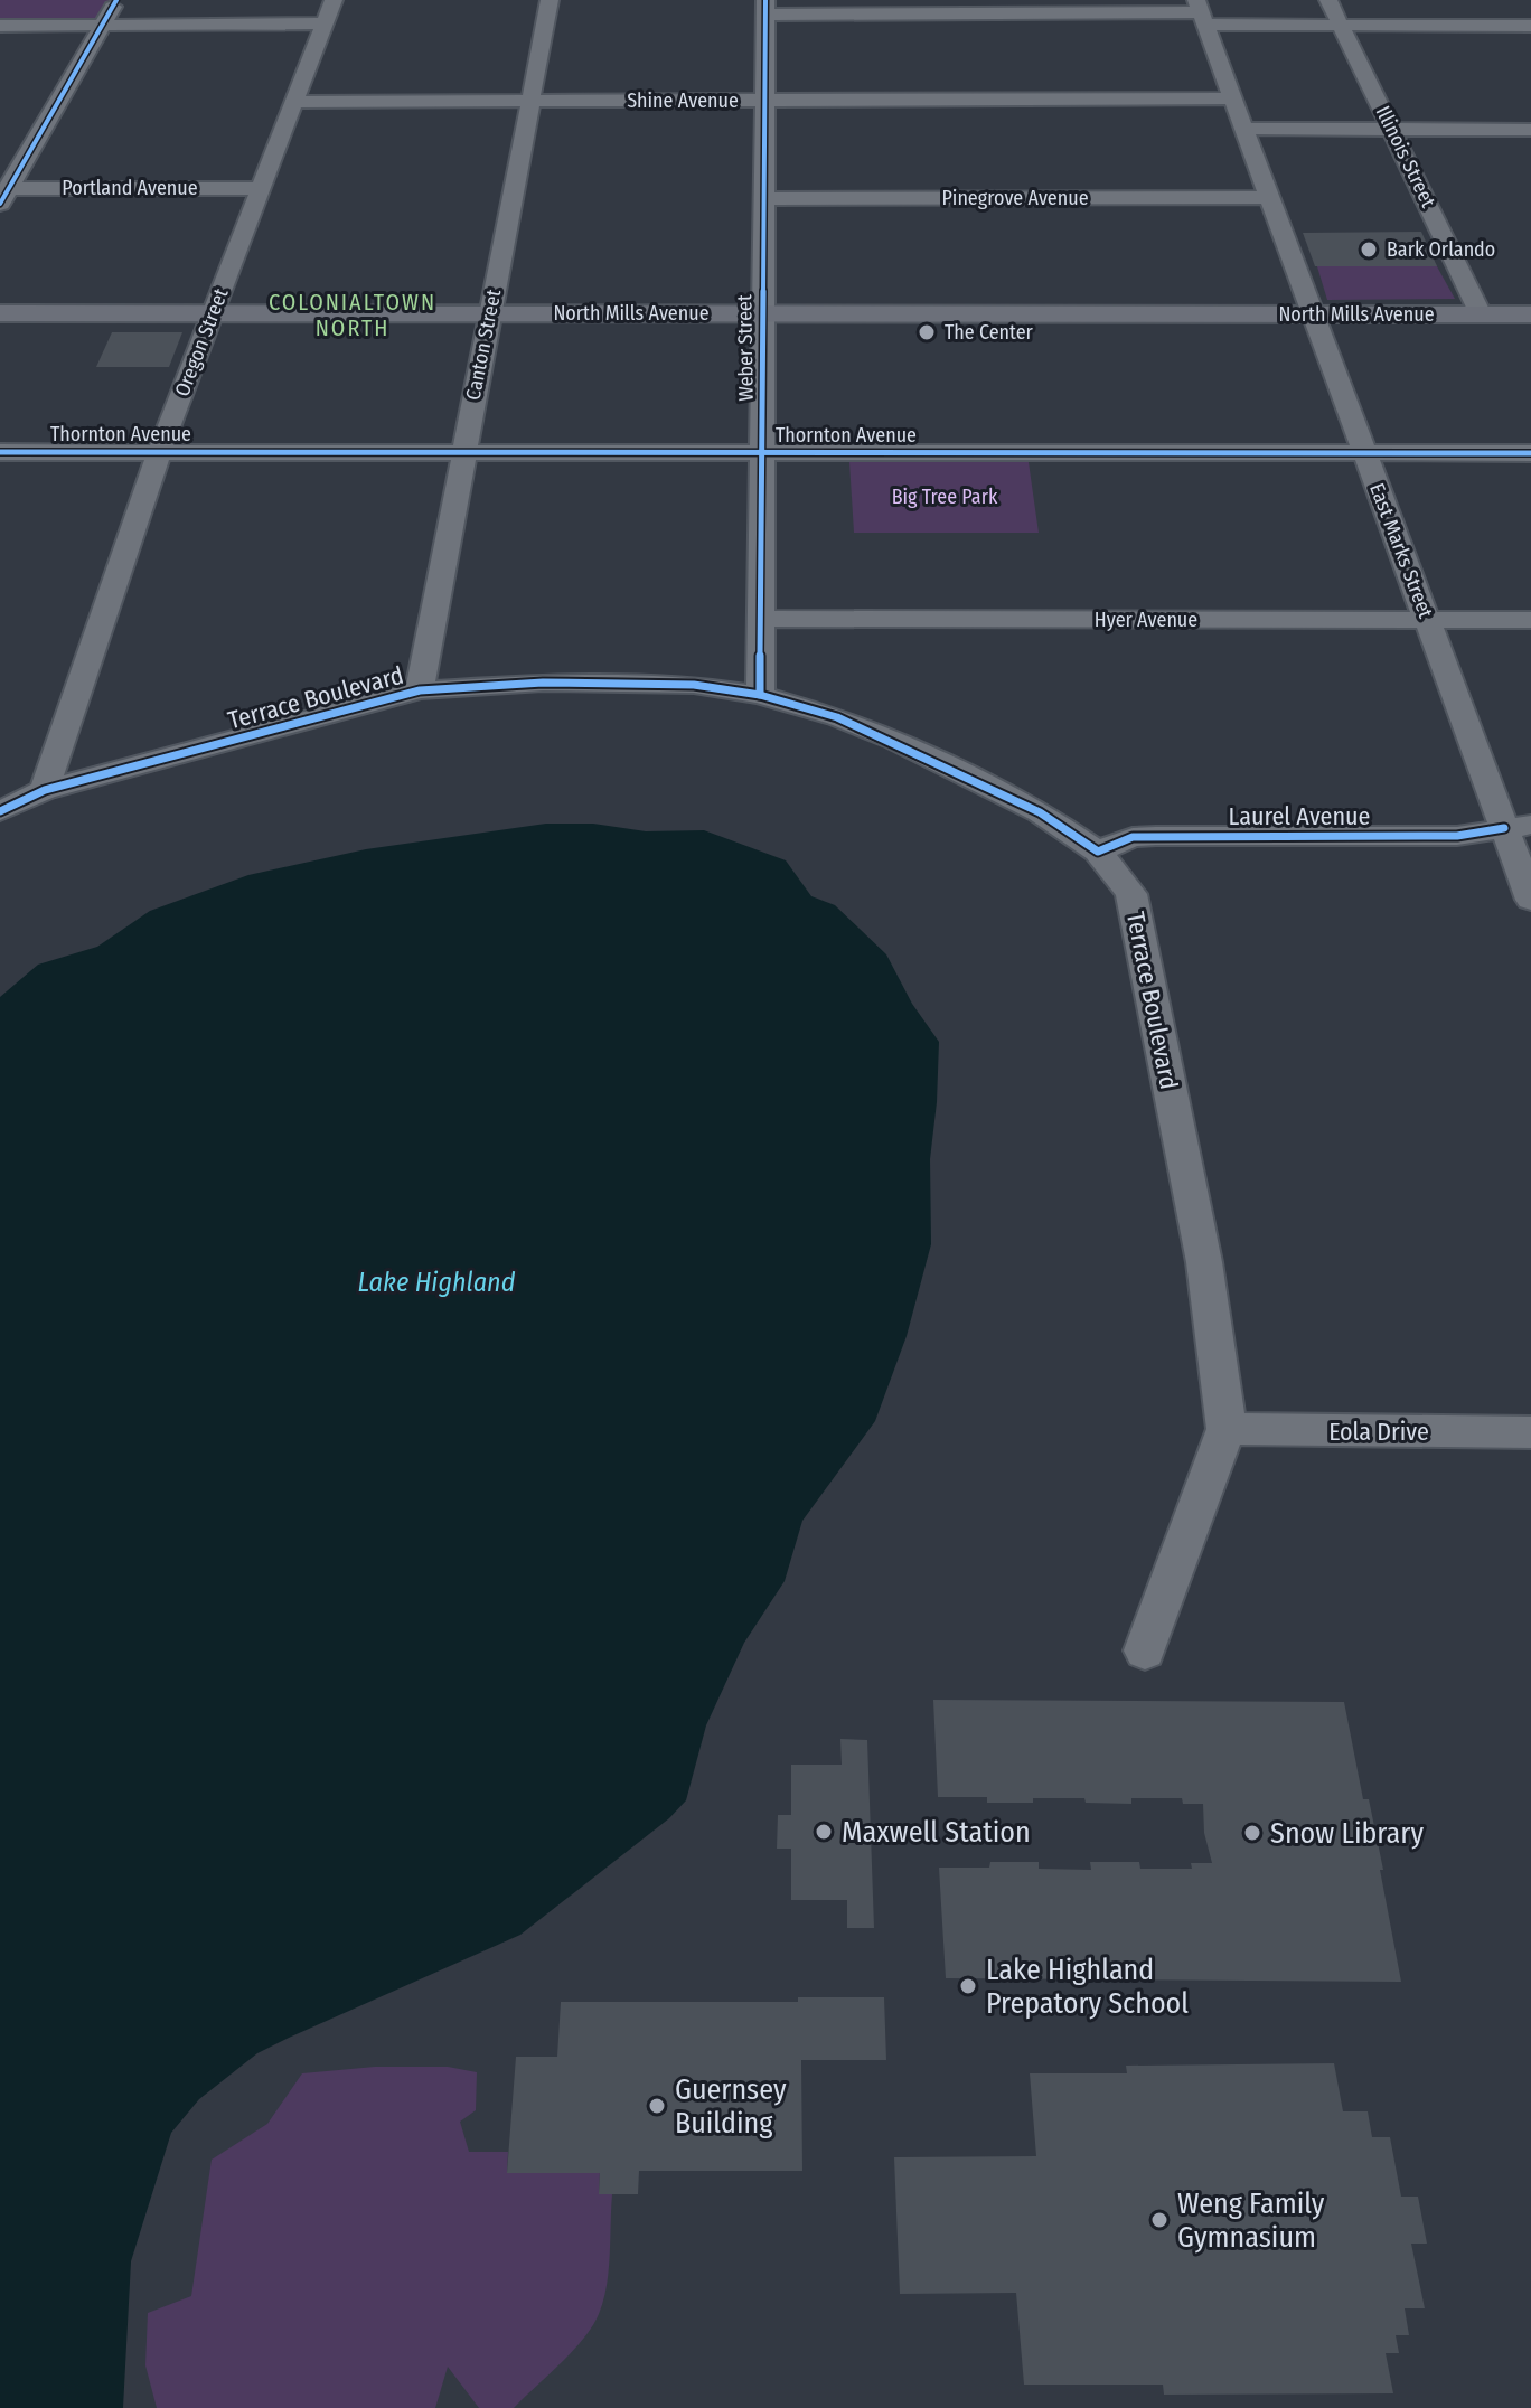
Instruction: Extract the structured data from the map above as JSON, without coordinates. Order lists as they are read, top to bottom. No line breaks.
{"streets":{"main road":["North Mills Avenue"],"street":["Shine Avenue","Illinois Street","Portland Avenue","Pinegrove Avenue","Oregon Street","Canton Street","Weber Street","Thornton Avenue","East Marks Street","Hyer Avenue","Terrace Boulevard","Laurel Avenue","Eola Drive"]},"crossings":[["Shine Avenue","Oregon Street"],["Shine Avenue","Canton Street"],["Shine Avenue","Weber Street"],["Shine Avenue","East Marks Street"],["Illinois Street","North Mills Avenue"],["Portland Avenue","Oregon Street"],["Pinegrove Avenue","Weber Street"],["Pinegrove Avenue","East Marks Street"],["North Mills Avenue","Oregon Street"],["North Mills Avenue","Canton Street"],["North Mills Avenue","Weber Street"],["North Mills Avenue","East Marks Street"],["Oregon Street","Thornton Avenue"],["Oregon Street","Terrace Boulevard"],["Canton Street","Thornton Avenue"],["Canton Street","Terrace Boulevard"],["Weber Street","Thornton Avenue"],["Weber Street","Hyer Avenue"],["Weber Street","Terrace Boulevard"],["Thornton Avenue","East Marks Street"],["East Marks Street","Hyer Avenue"],["East Marks Street","Laurel Avenue"],["Terrace Boulevard","Laurel Avenue"],["Terrace Boulevard","Eola Drive"]],"districts":["COLONIALTOWN NORTH"],"water":["Lake Highland"],"parks":["Big Tree Park"],"places":["Bark Orlando","The Center","Maxwell Station","Snow Library","Lake Highland Prepatory School","Guernsey Building","Weng Family Gymnasium"]}
